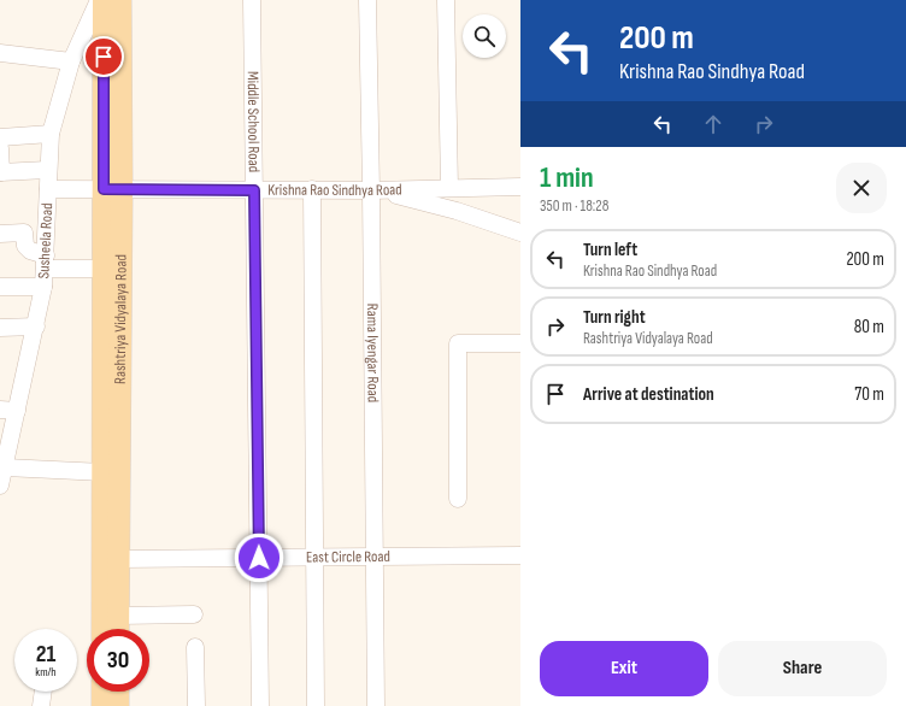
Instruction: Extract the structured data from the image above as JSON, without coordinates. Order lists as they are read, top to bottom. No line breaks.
{"streets":{"main road":["Rashtriya Vidyalaya Road"],"street":["Middle School Road","Krishna Rao Sindhya Road","Susheela Road","Rama Iyengar Road","East Circle Road"]},"crossings":[["Middle School Road","Krishna Rao Sindhya Road"],["Middle School Road","East Circle Road"],["Krishna Rao Sindhya Road","Susheela Road"],["Krishna Rao Sindhya Road","Rashtriya Vidyalaya Road"],["Krishna Rao Sindhya Road","Rama Iyengar Road"],["Rashtriya Vidyalaya Road","East Circle Road"],["Rama Iyengar Road","East Circle Road"]],"page":{"turn":["200 m","Krishna Rao Sindhya Road"],"heading":["1 min","350 m · 18:28"],"list":[{"name":"Turn left","note":"Krishna Rao Sindhya Road","value":"200 m"},{"name":"Turn right","note":"Rashtriya Vidyalaya Road","value":"80 m"},{"name":"Arrive at destination","value":"70 m"}],"speed":"21 km/h","limit":"30","buttons":["Exit","Share"]}}
